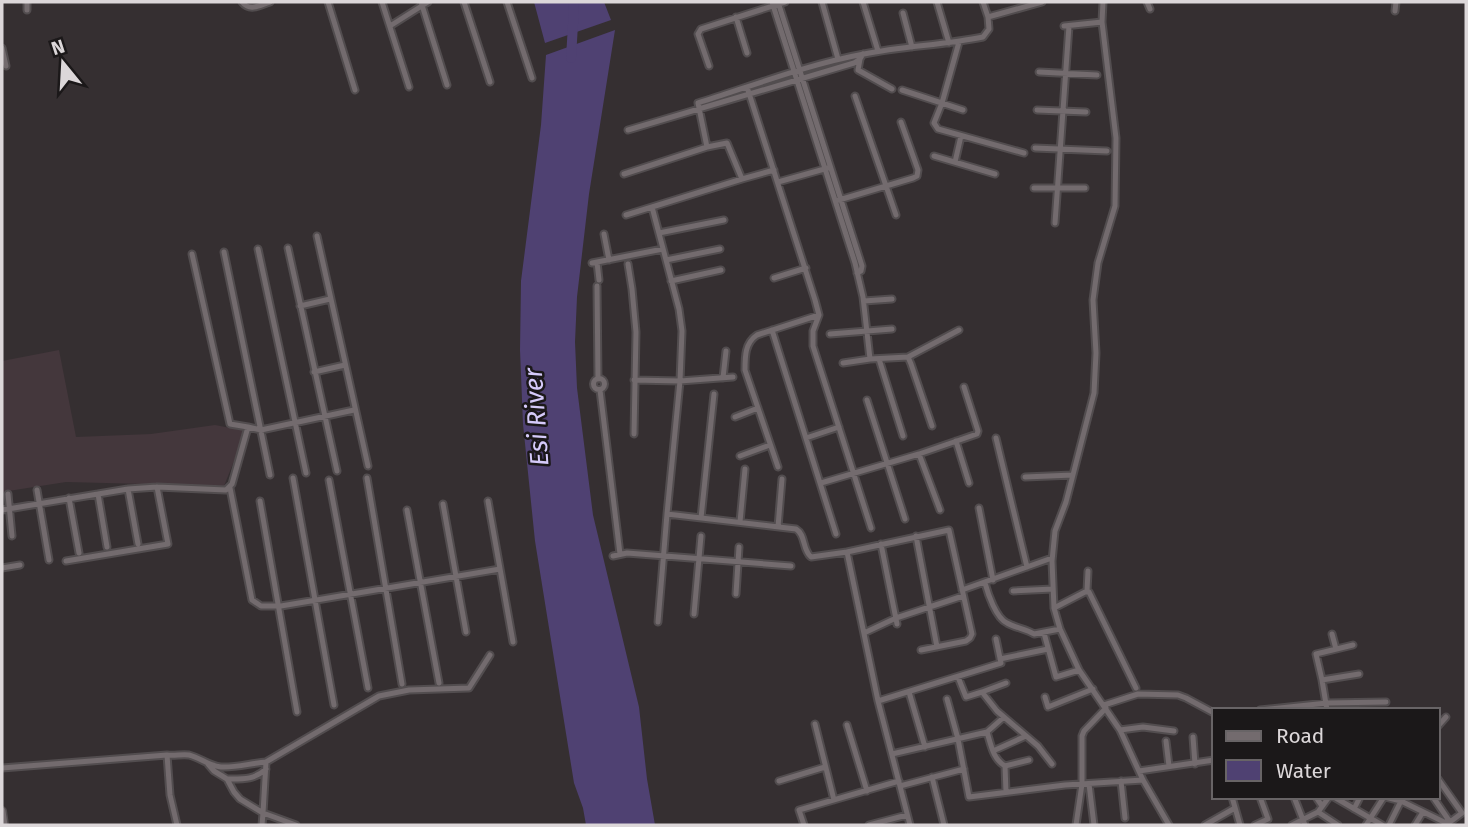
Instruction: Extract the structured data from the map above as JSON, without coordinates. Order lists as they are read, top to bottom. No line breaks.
{"water":["Esi River"],"legend":["Road","Water"],"north":"top"}
